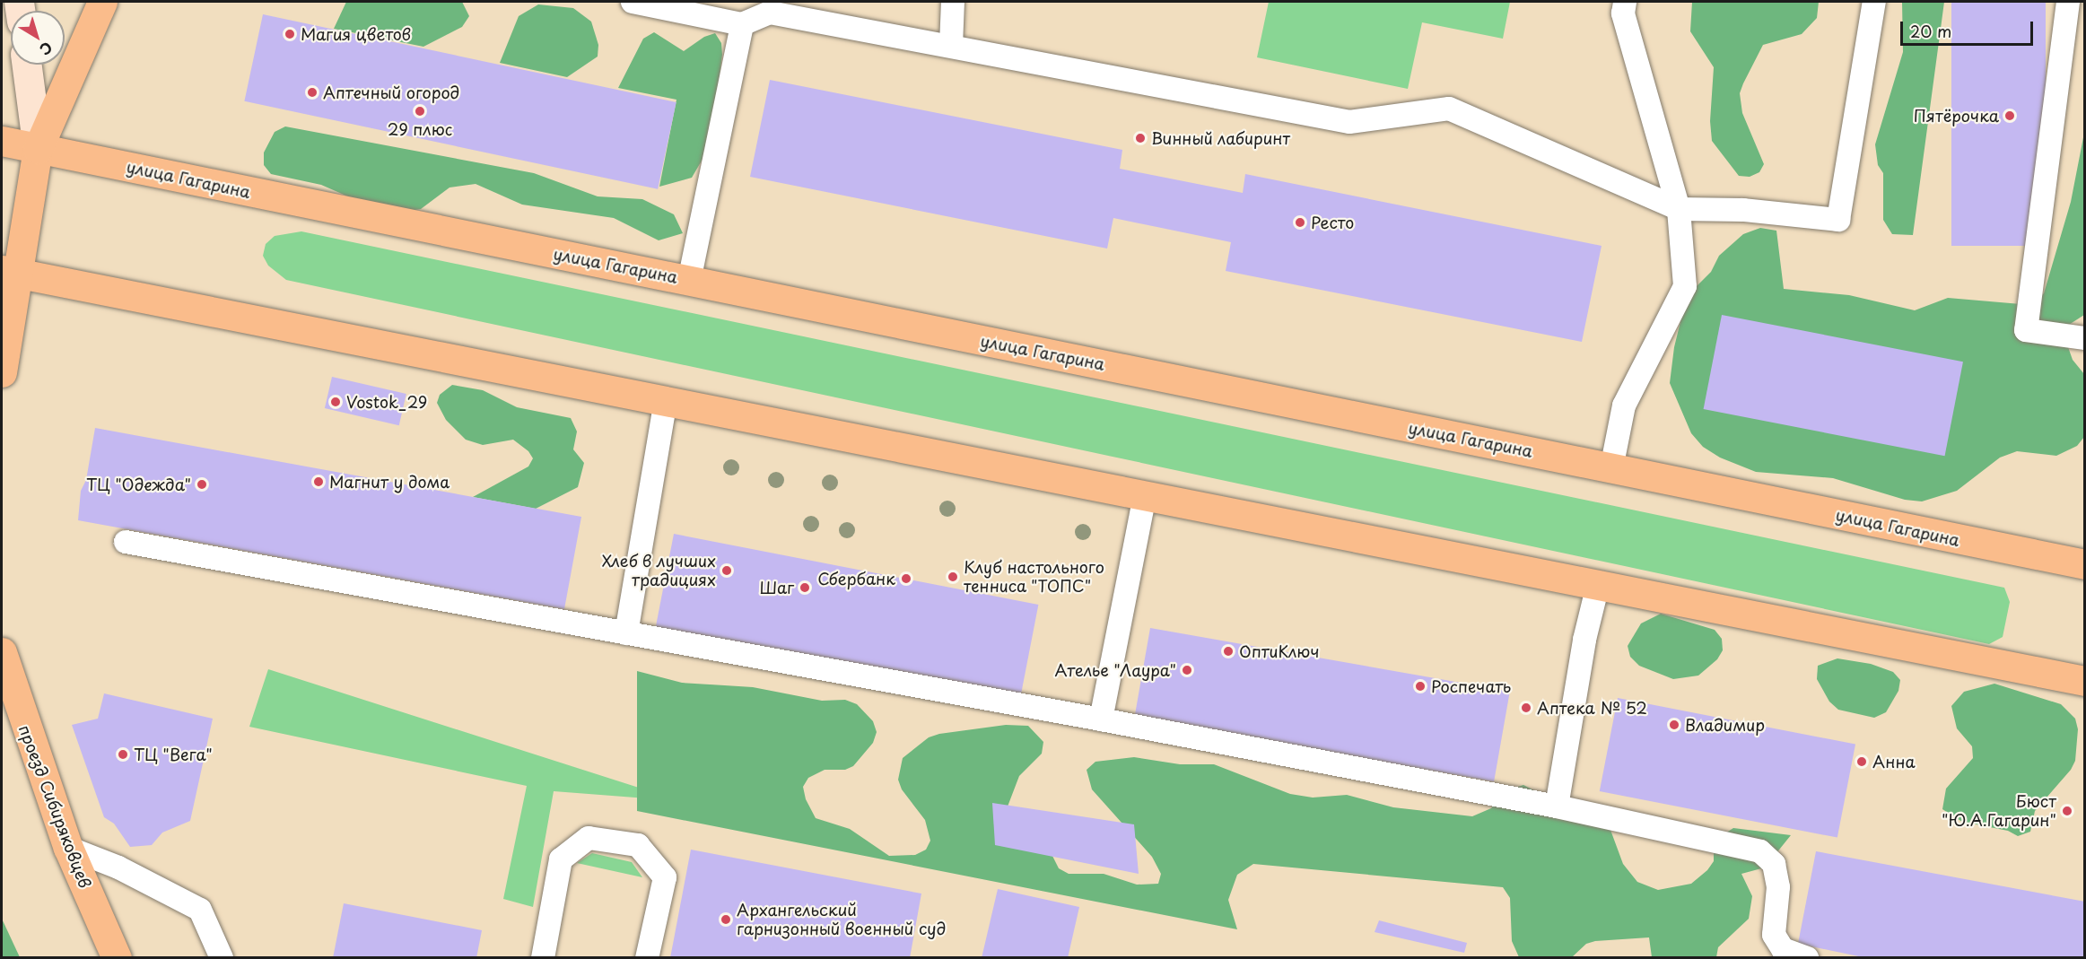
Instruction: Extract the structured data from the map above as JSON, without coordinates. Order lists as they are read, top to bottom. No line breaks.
{"streets":{"main road":["улица Гагарина","проезд Сибиряковцев"]},"places":["Магия цветов","Аптечный огород","29 плюс","Пятёрочка","Винный лабиринт","Ресто","Vostok_29","Магнит у дома","ТЦ \"Одежда\"","Хлеб в лучших традициях","Клуб настольного тенниса \"ТОПС\"","Сбербанк","Шаг","ОптиКлюч","Ателье \"Лаура\"","Роспечать","Аптека № 52","Владимир","ТЦ \"Вега\"","Анна","Бюст \"Ю.А.Гагарин\"","Архангельский гарнизонный военный суд"],"scale_bar":"20 m","north":"bottom right"}
